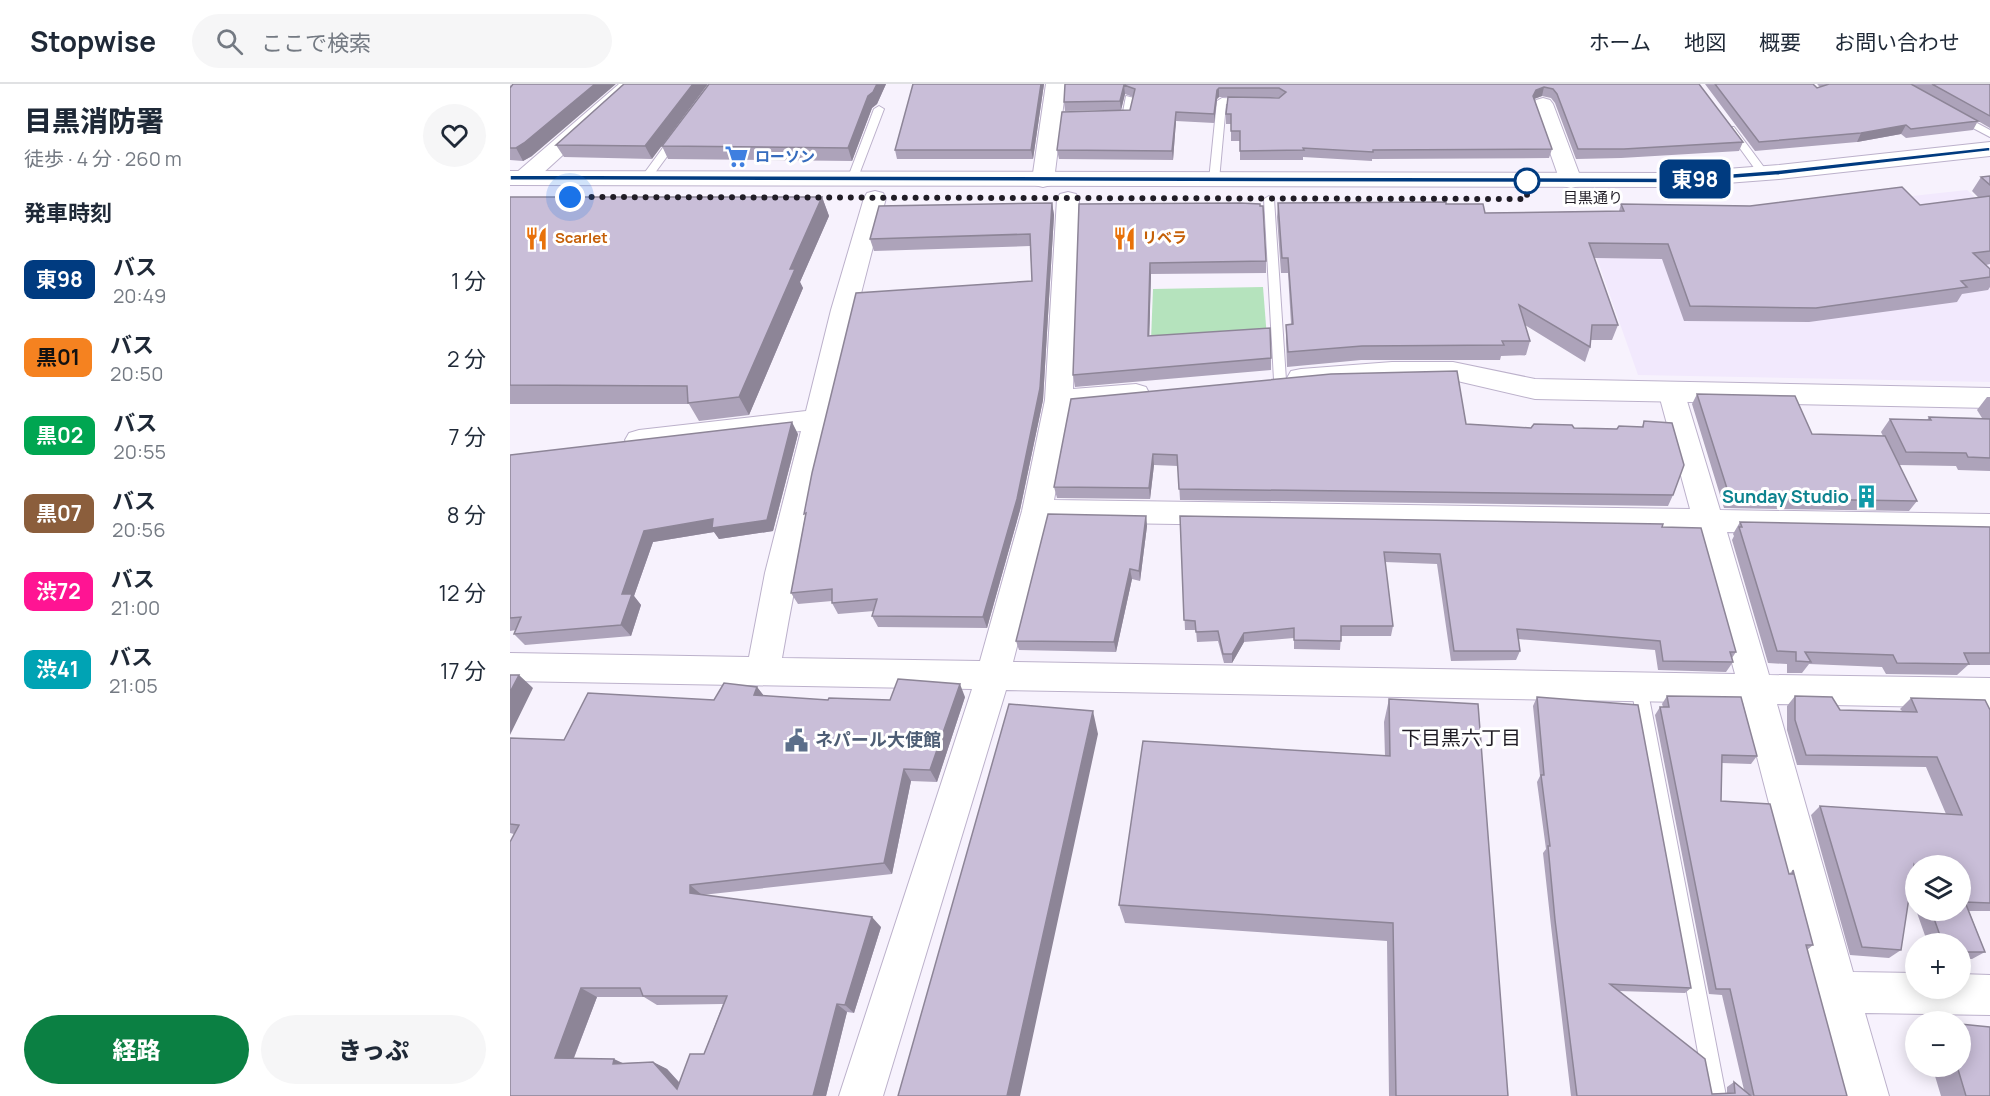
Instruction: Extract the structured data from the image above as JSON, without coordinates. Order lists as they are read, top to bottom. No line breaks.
{"streets":{"main road":["目黒通り"]},"districts":["下目黒六丁目"],"places":{"supermarket":["ローソン"],"restaurant":["Scarlet","リベラ"],"building":["Sunday Studio"],"public building":["ネパール大使館"]},"lines":["bus line 東98"],"page":{"header":"Stopwise","search":"ここで検索","nav":["ホーム","地図","概要","お問い合わせ"],"heading":[["目黒消防署","徒歩 · 4 分 · 260 m"],"発車時刻"],"on_map":"東98","list":[{"mark":"東98","name":"バス","note":"20:49","value":"1 分"},{"mark":"黒01","name":"バス","note":"20:50","value":"2 分"},{"mark":"黒02","name":"バス","note":"20:55","value":"7 分"},{"mark":"黒07","name":"バス","note":"20:56","value":"8 分"},{"mark":"渋72","name":"バス","note":"21:00","value":"12 分"},{"mark":"渋41","name":"バス","note":"21:05","value":"17 分"}],"map_buttons":["+","−"],"buttons":["経路","きっぷ"]}}
